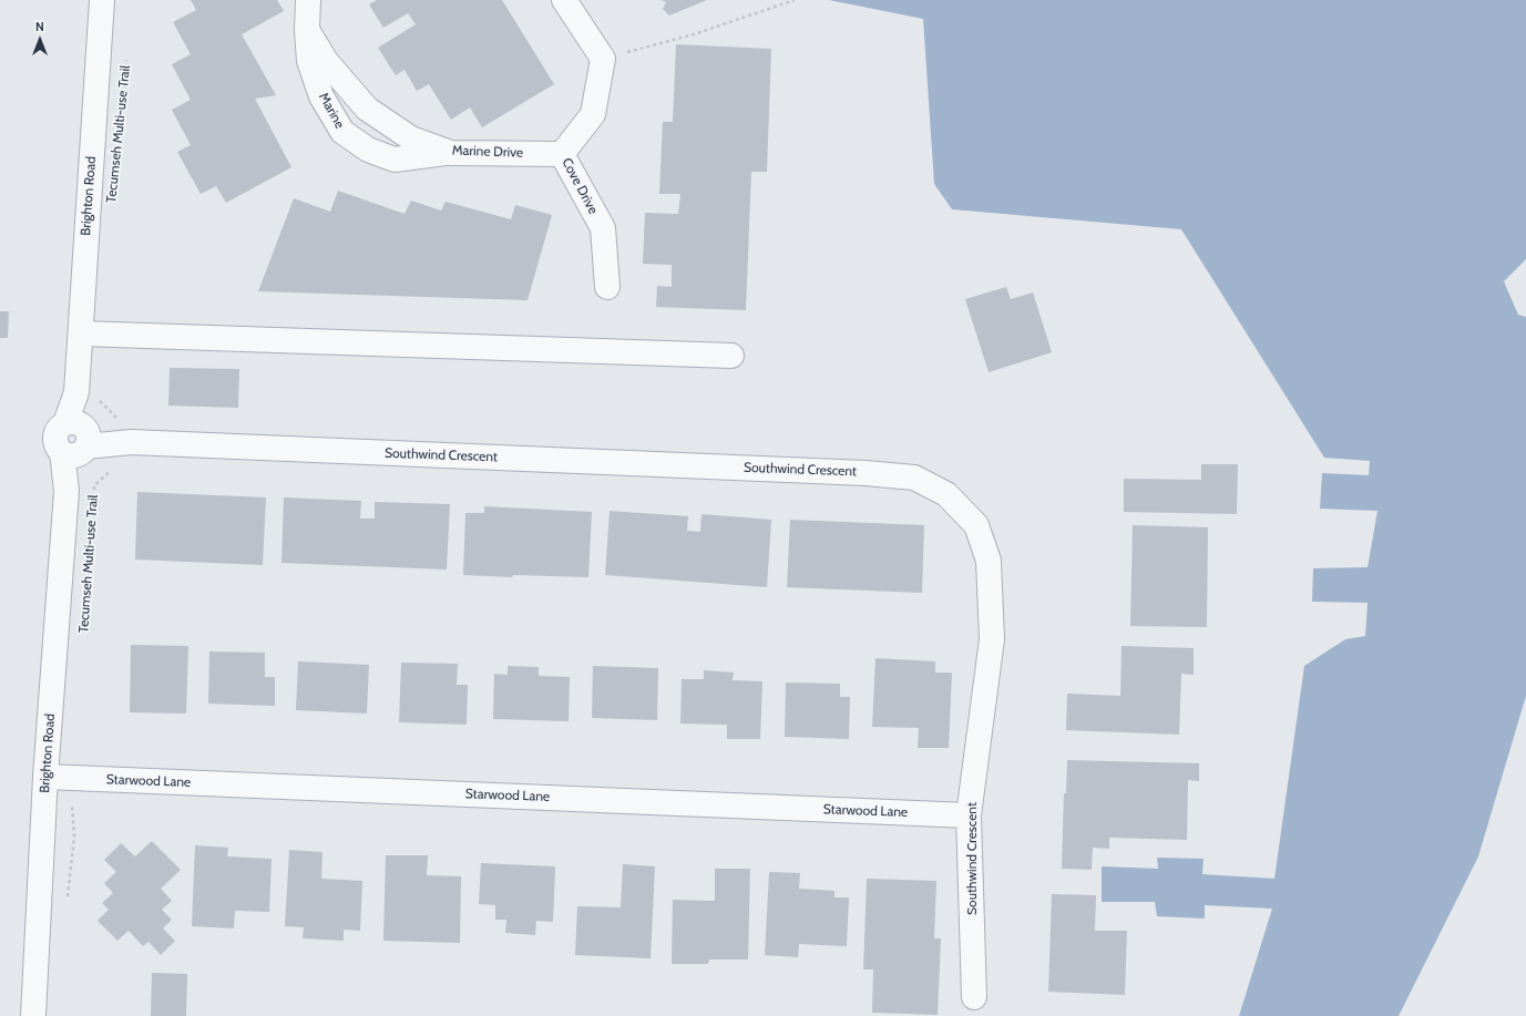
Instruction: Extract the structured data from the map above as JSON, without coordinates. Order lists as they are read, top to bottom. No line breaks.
{"streets":{"street":["Marine","Marine Drive","Cove Drive","Brighton Road","Southwind Crescent","Starwood Lane"],"path":["Tecumseh Multi-use Trail"]},"crossings":[["Marine","Marine Drive"],["Tecumseh Multi-use Trail","Southwind Crescent"],["Marine Drive","Cove Drive"],["Brighton Road","Southwind Crescent"],["Brighton Road","Starwood Lane"],["Southwind Crescent","Starwood Lane"]],"north":"top"}
